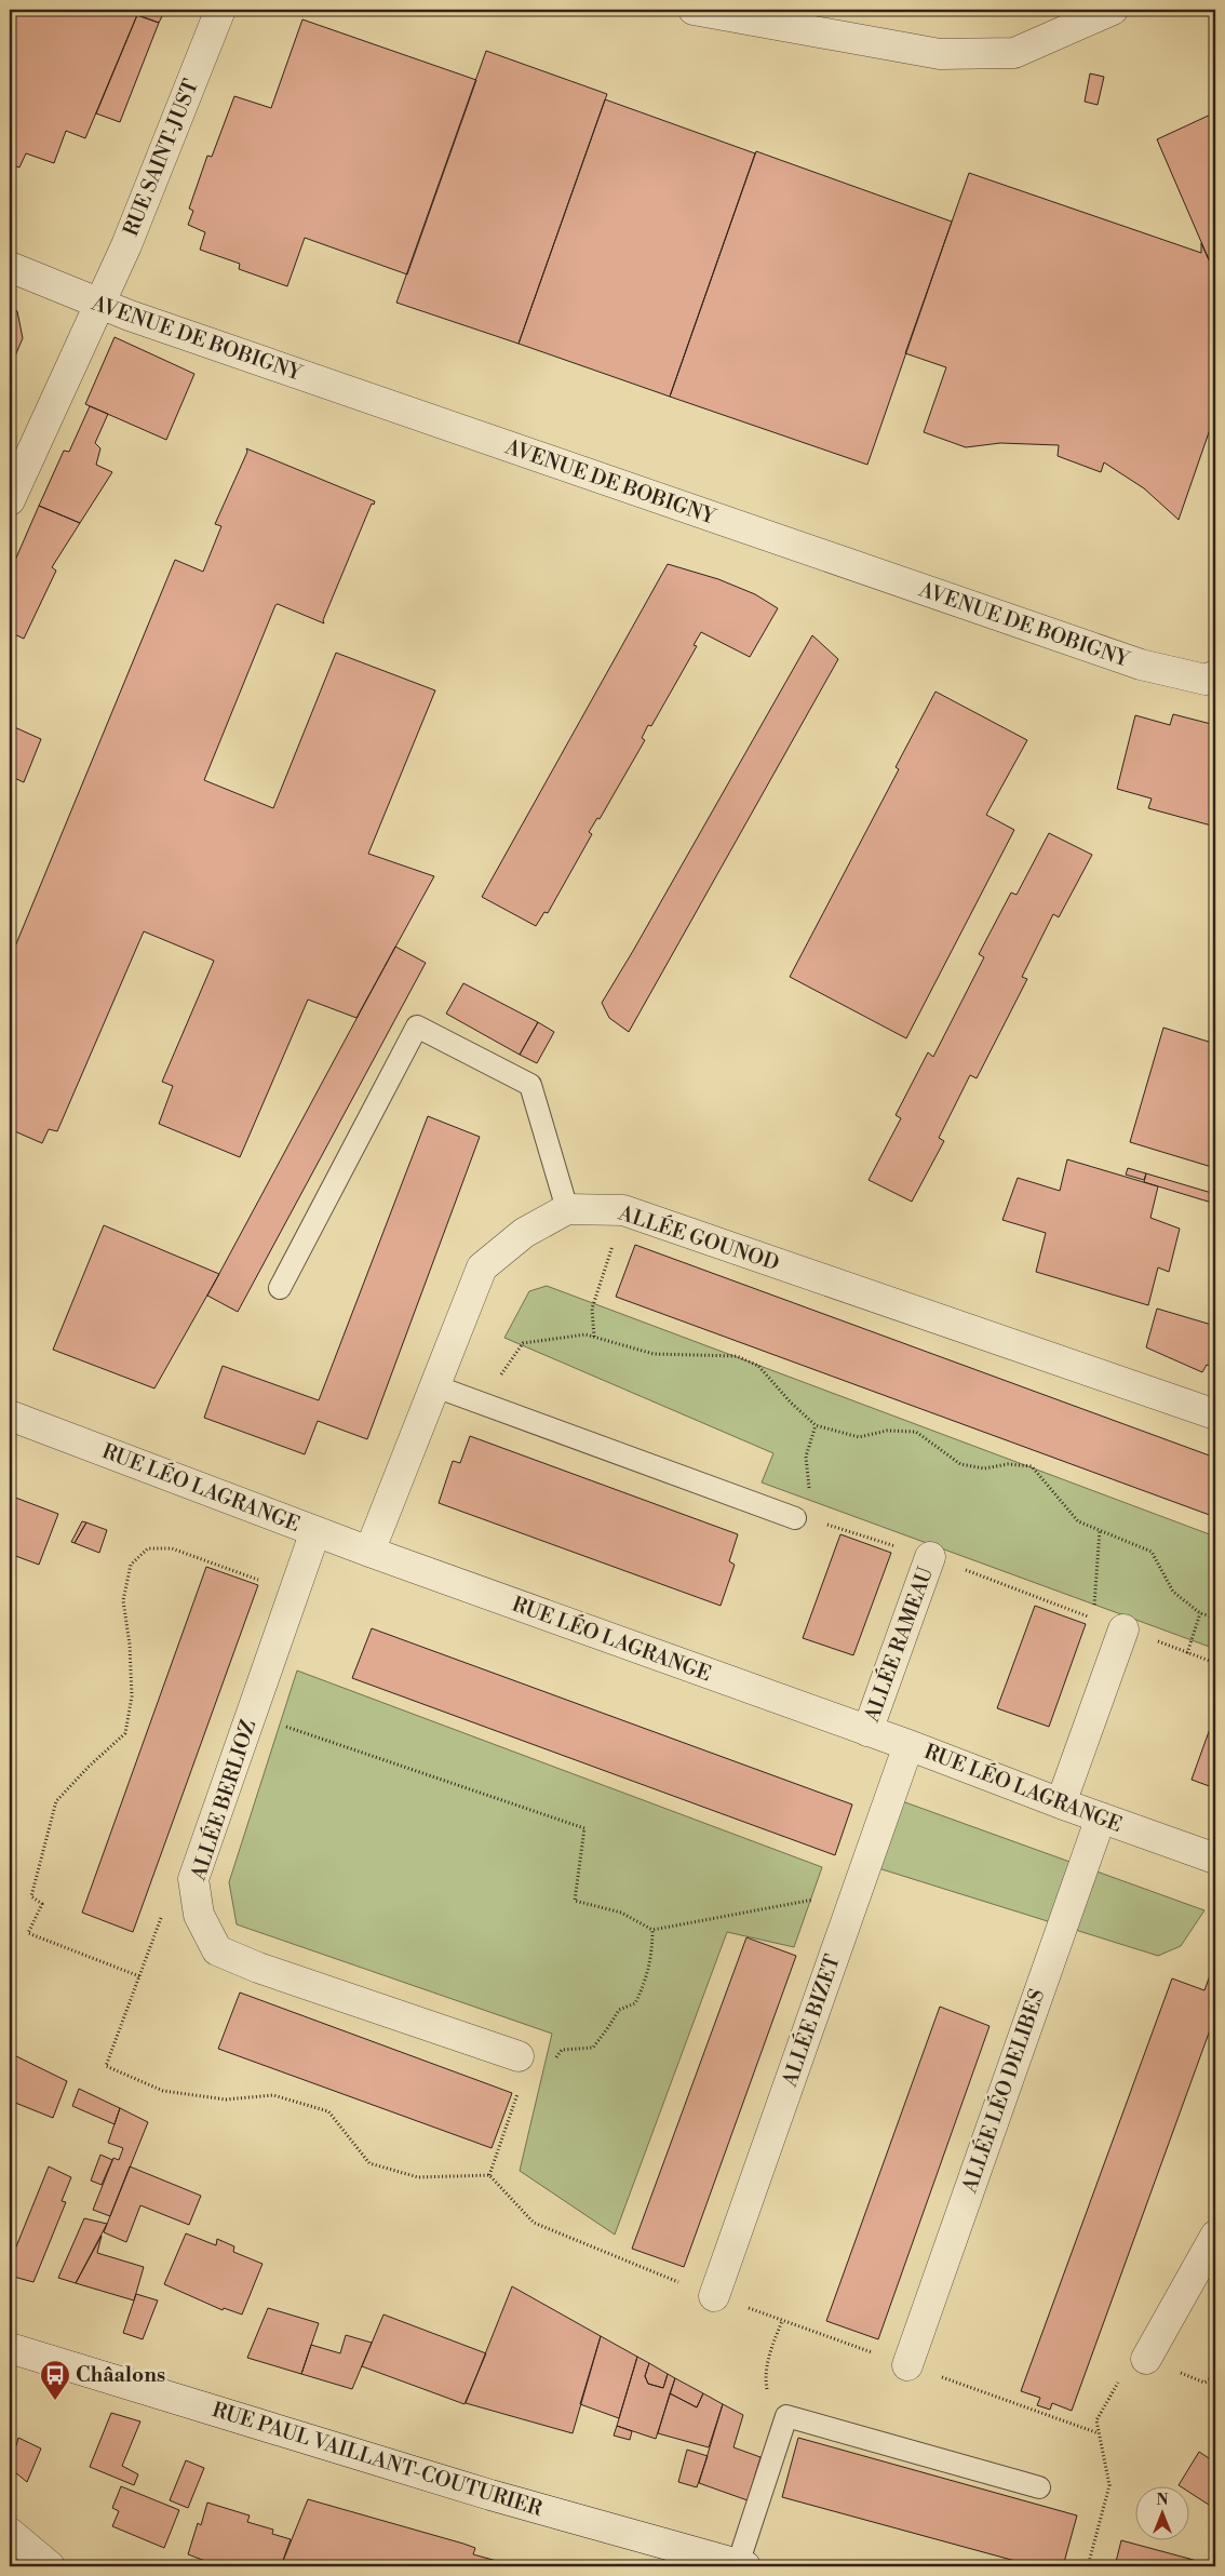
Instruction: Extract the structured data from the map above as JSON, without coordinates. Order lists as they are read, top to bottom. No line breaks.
{"streets":{"street":["RUE SAINT-JUST","AVENUE DE BOBIGNY","ALLÉE GOUNOD","RUE LÉO LAGRANGE","ALLÉE RAMEAU","ALLÉE BERLIOZ","ALLÉE BIZET","ALLÉE LÉO DELIBES","RUE PAUL VAILLANT-COUTURIER"]},"crossings":[["RUE SAINT-JUST","AVENUE DE BOBIGNY"],["ALLÉE GOUNOD","RUE LÉO LAGRANGE"],["RUE LÉO LAGRANGE","ALLÉE RAMEAU"],["RUE LÉO LAGRANGE","ALLÉE BERLIOZ"],["RUE LÉO LAGRANGE","ALLÉE BIZET"],["RUE LÉO LAGRANGE","ALLÉE LÉO DELIBES"]],"places":{"bus stop":["Châalons"]},"north":"top"}
